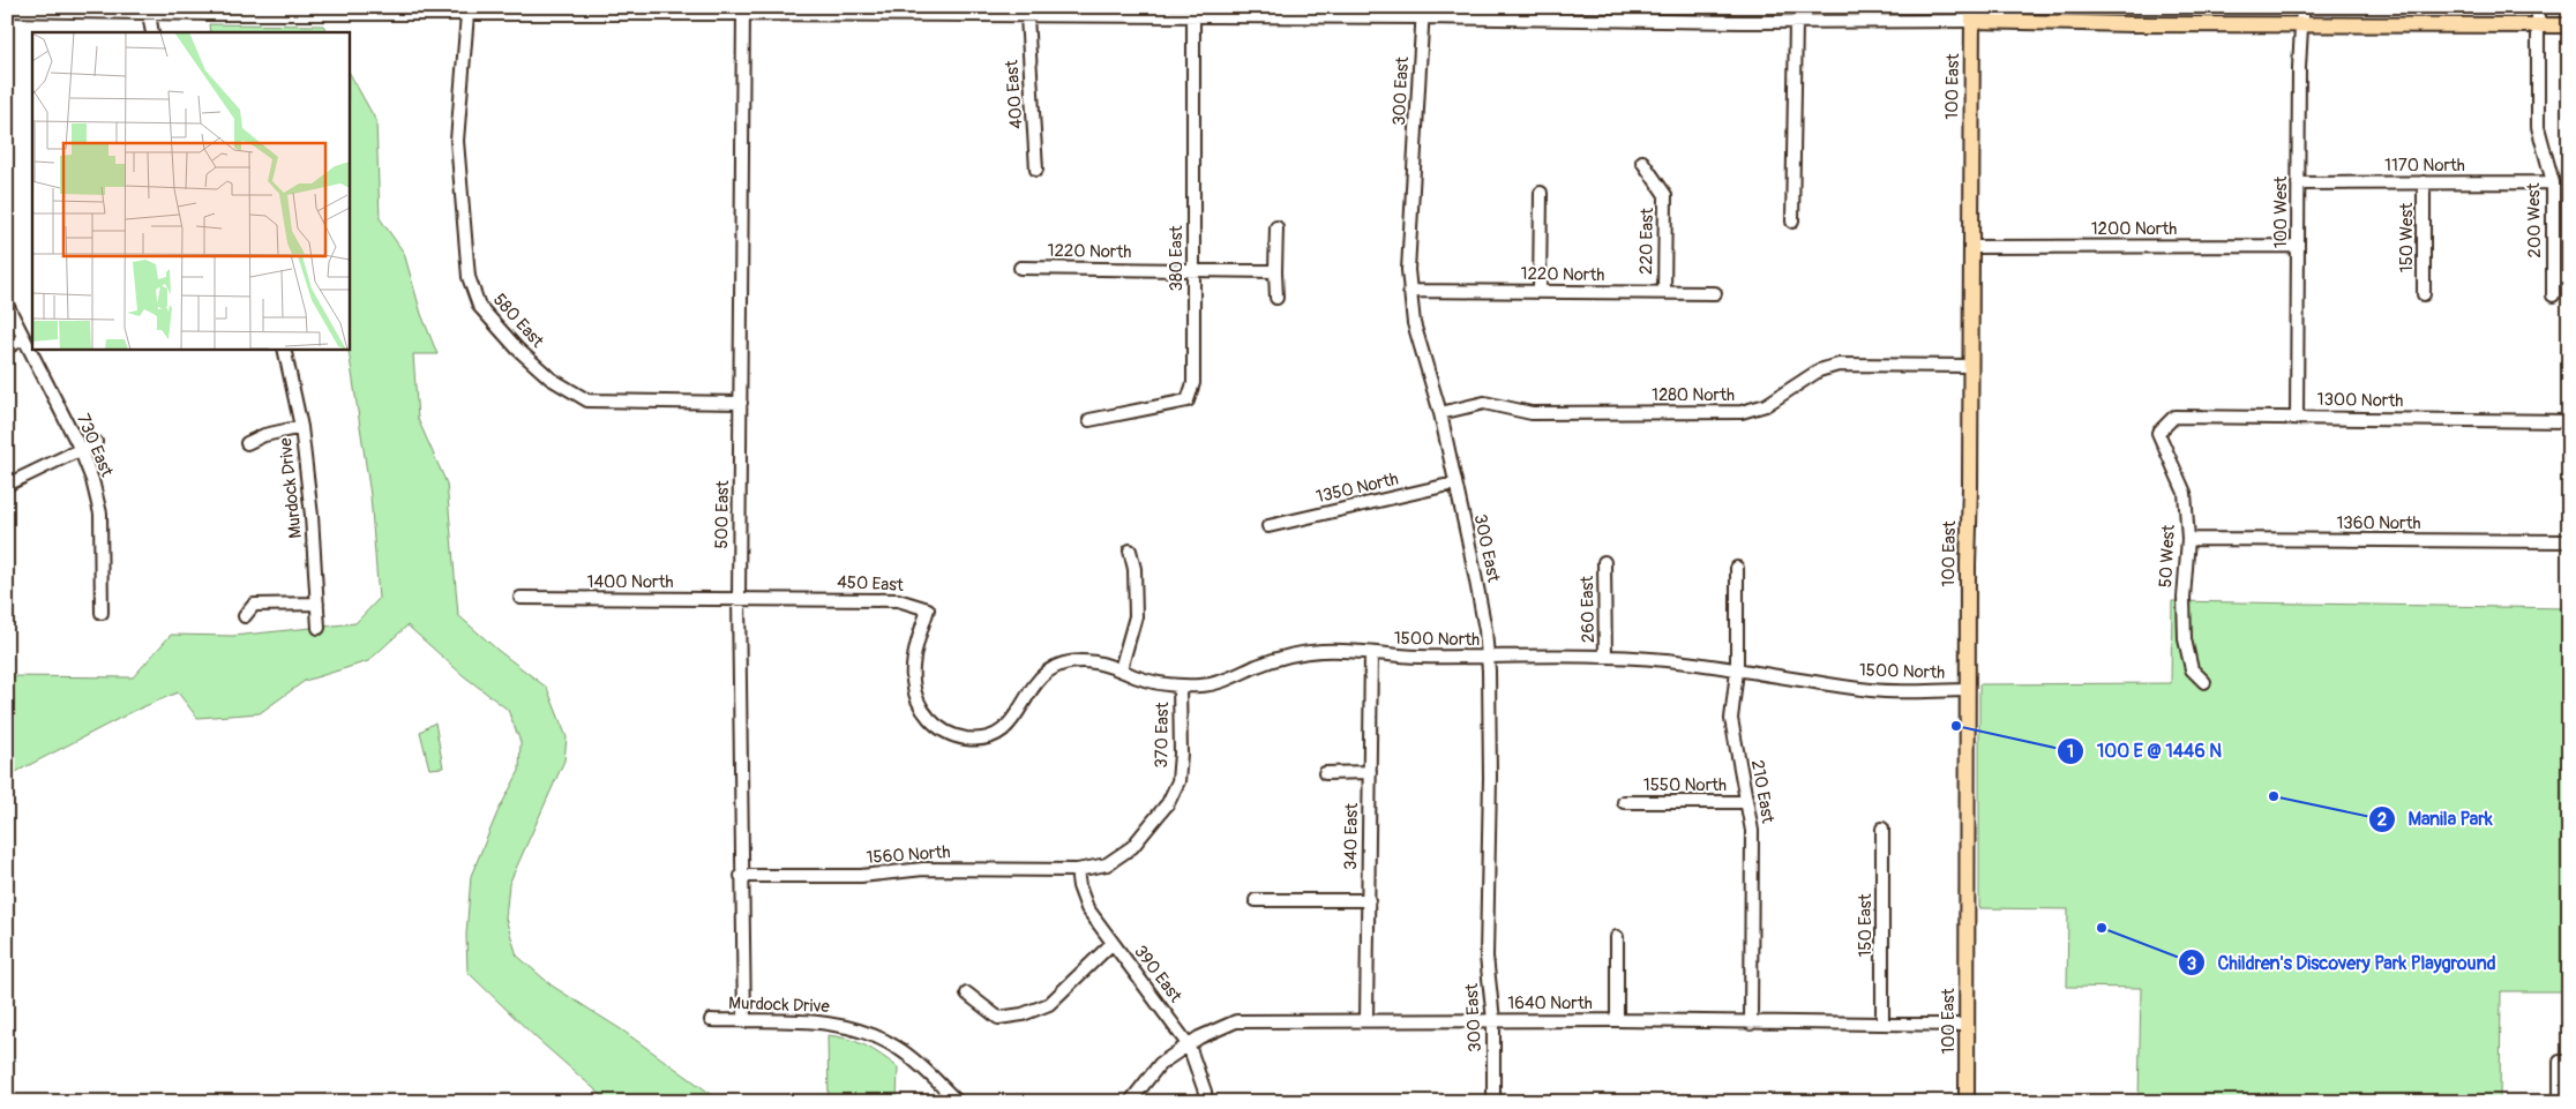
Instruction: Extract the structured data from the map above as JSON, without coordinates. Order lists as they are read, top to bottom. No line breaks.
{"streets":{"main road":["100 East"],"street":["300 East","400 East","1170 North","100 West","200 West","1200 North","150 West","220 East","1220 North","380 East","580 East","1280 North","1300 North","730 East","Murdock Drive","1350 North","500 East","1360 North","50 West","1400 North","450 East","260 East","1500 North","370 East","1550 North","210 East","340 East","1560 North","150 East","390 East","1640 North"]},"crossings":[["100 East","1200 North"],["100 East","1280 North"],["100 East","1500 North"],["100 East","1640 North"],["300 East","1220 North"],["300 East","1280 North"],["300 East","1350 North"],["300 East","1500 North"],["300 East","1640 North"],["1170 North","100 West"],["1170 North","200 West"],["1170 North","150 West"],["100 West","1200 North"],["100 West","1300 North"],["220 East","1220 North"],["1220 North","380 East"],["580 East","500 East"],["1300 North","50 West"],["Murdock Drive","500 East"],["500 East","1400 North"],["500 East","450 East"],["500 East","1560 North"],["1360 North","50 West"],["1400 North","450 East"],["450 East","1500 North"],["260 East","1500 North"],["1500 North","370 East"],["1500 North","210 East"],["1500 North","340 East"],["370 East","1560 North"],["370 East","390 East"],["1550 North","210 East"],["210 East","1640 North"],["340 East","1640 North"],["1560 North","390 East"],["150 East","1640 North"],["390 East","1640 North"]],"places":["100 E @ 1446 N","Manila Park","Children's Discovery Park Playground"]}
